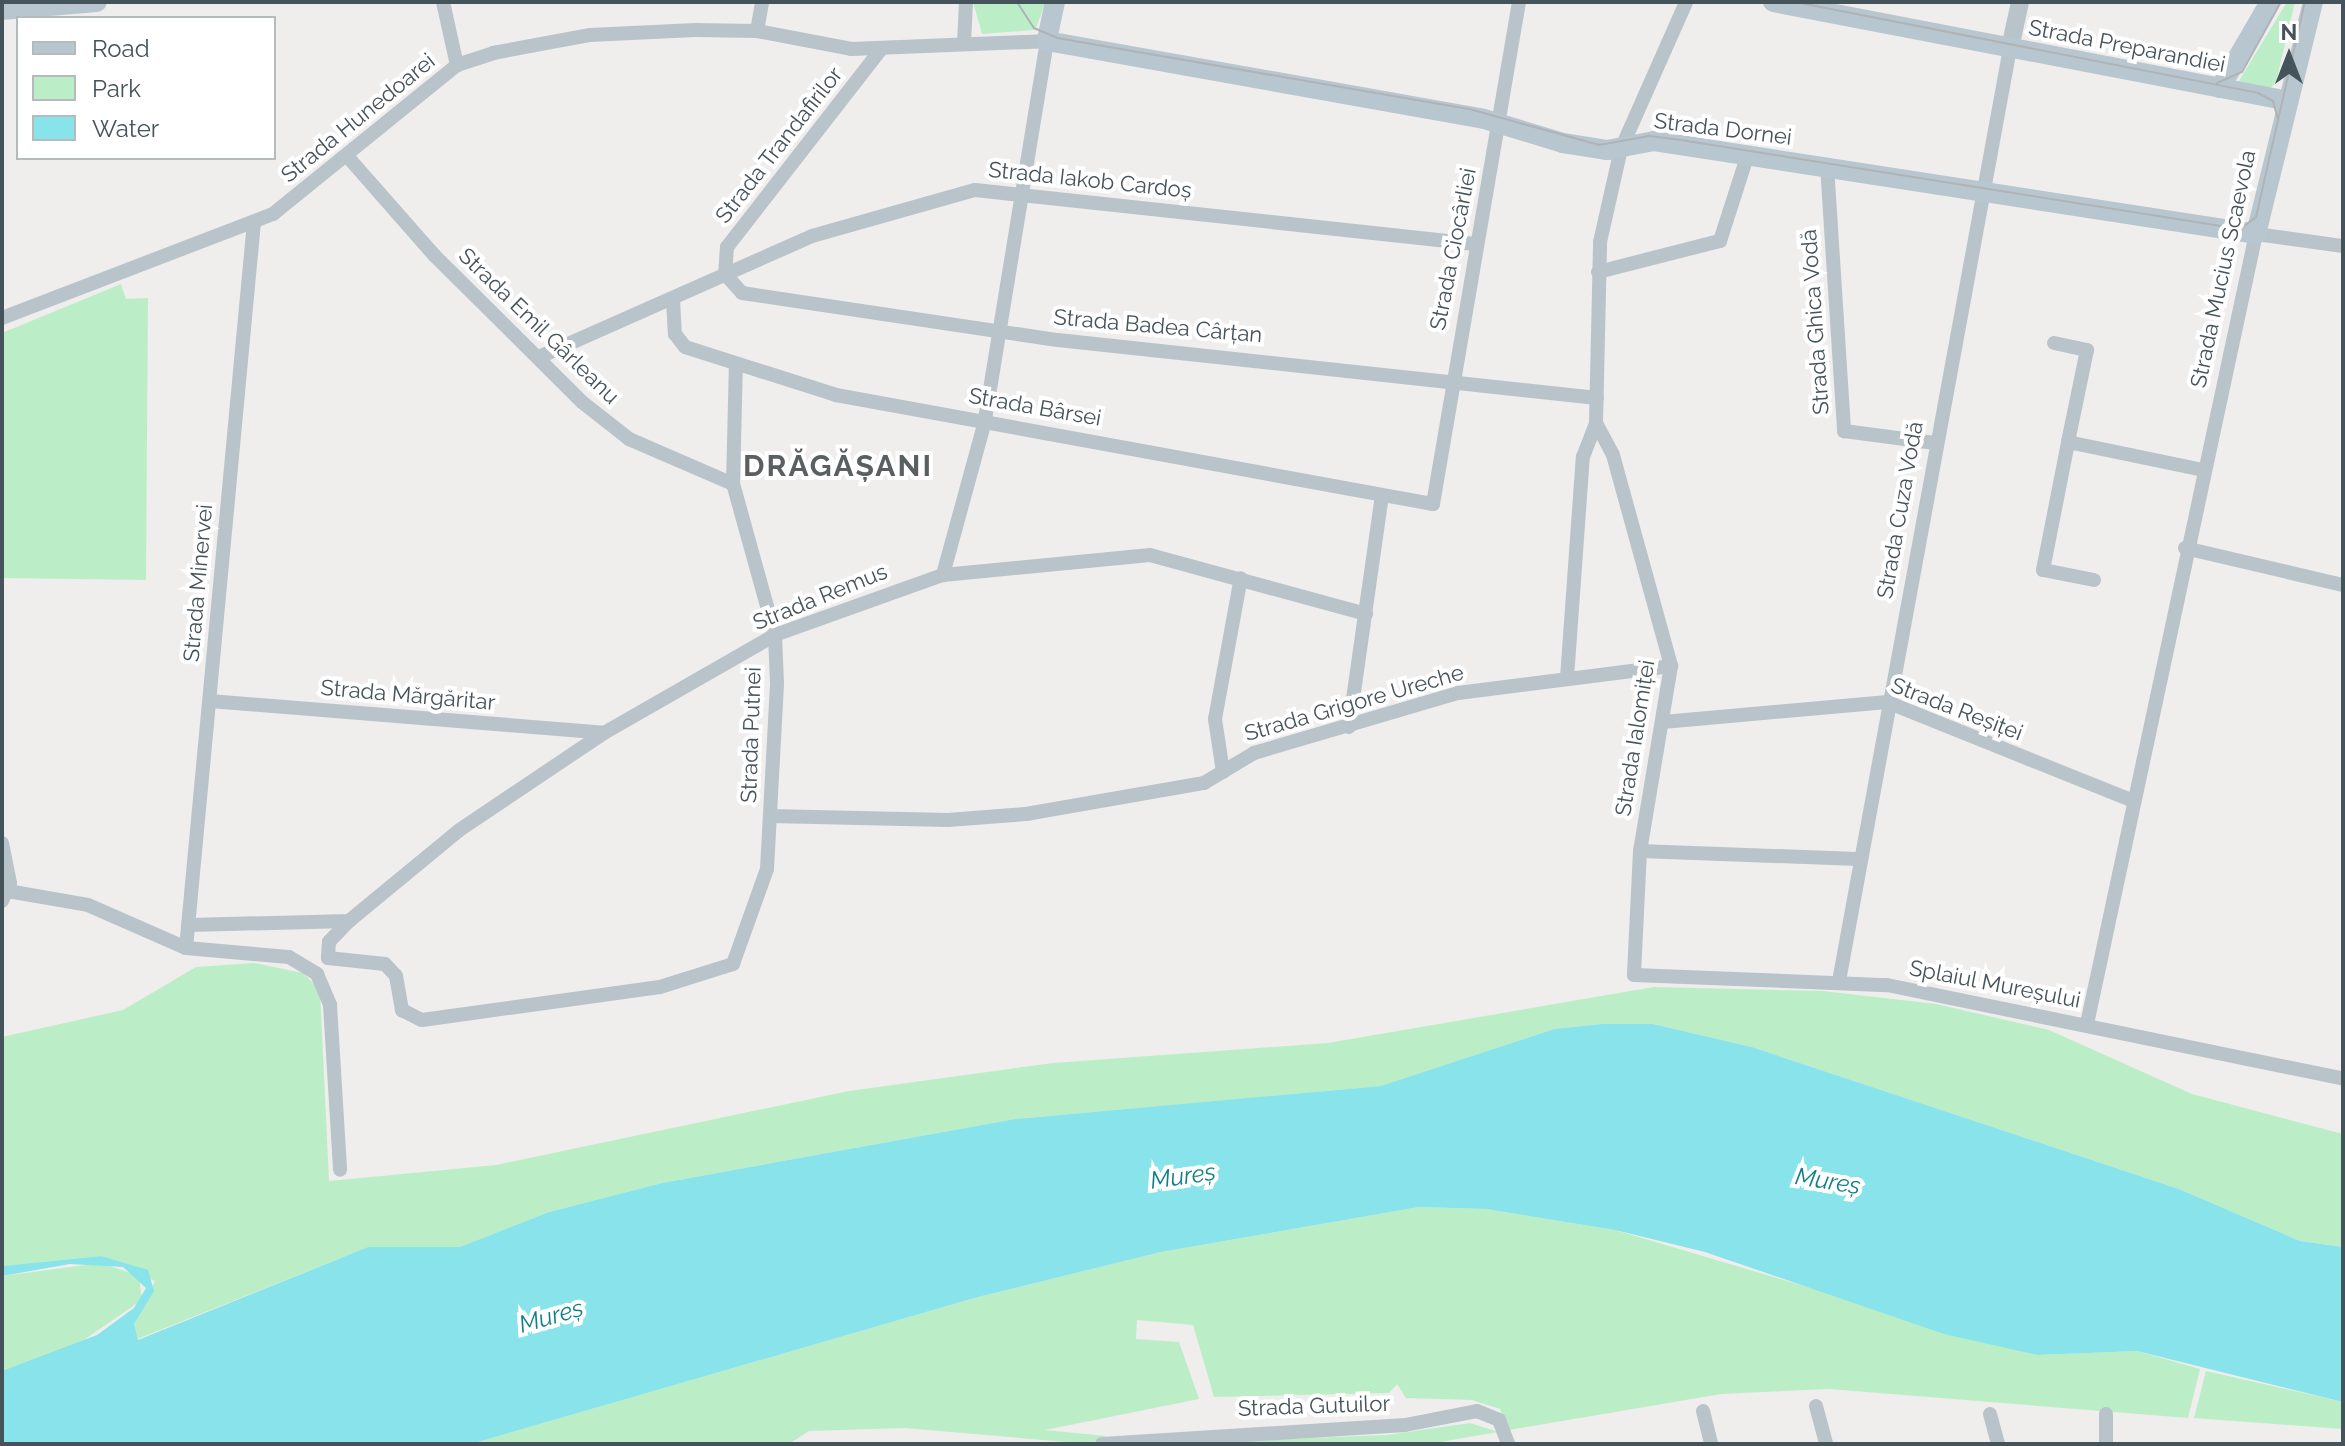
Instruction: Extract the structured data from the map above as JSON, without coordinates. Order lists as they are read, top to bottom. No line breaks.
{"streets":{"main road":["Strada Preparandiei","Strada Dornei","Strada Mucius Scaevola"],"street":["Strada Hunedoarei","Strada Trandafirilor","Strada Iakob Cardoș","Strada Ciocârliei","Strada Ghica Vodă","Strada Emil Gârleanu","Strada Badea Cârțan","Strada Bârsei","Strada Cuza Vodă","Strada Minervei","Strada Remus","Strada Mărgăritar","Strada Grigore Ureche","Strada Reșiței","Strada Putnei","Strada Ialomiței","Splaiul Mureșului","Strada Gutuilor"]},"crossings":[["Strada Preparandiei","Strada Mucius Scaevola"],["Strada Preparandiei","Strada Cuza Vodă"],["Strada Hunedoarei","Strada Dornei"],["Strada Hunedoarei","Strada Trandafirilor"],["Strada Hunedoarei","Strada Emil Gârleanu"],["Strada Hunedoarei","Strada Minervei"],["Strada Dornei","Strada Ciocârliei"],["Strada Dornei","Strada Mucius Scaevola"],["Strada Dornei","Strada Ghica Vodă"],["Strada Dornei","Strada Cuza Vodă"],["Strada Trandafirilor","Strada Iakob Cardoș"],["Strada Trandafirilor","Strada Badea Cârțan"],["Strada Iakob Cardoș","Strada Ciocârliei"],["Strada Iakob Cardoș","Strada Emil Gârleanu"],["Strada Iakob Cardoș","Strada Badea Cârțan"],["Strada Iakob Cardoș","Strada Bârsei"],["Strada Ciocârliei","Strada Badea Cârțan"],["Strada Ciocârliei","Strada Bârsei"],["Strada Mucius Scaevola","Strada Reșiței"],["Strada Mucius Scaevola","Splaiul Mureșului"],["Strada Ghica Vodă","Strada Cuza Vodă"],["Strada Emil Gârleanu","Strada Putnei"],["Strada Bârsei","Strada Putnei"],["Strada Cuza Vodă","Strada Reșiței"],["Strada Cuza Vodă","Splaiul Mureșului"],["Strada Minervei","Strada Mărgăritar"],["Strada Remus","Strada Mărgăritar"],["Strada Remus","Strada Putnei"],["Strada Grigore Ureche","Strada Putnei"],["Strada Grigore Ureche","Strada Ialomiței"],["Strada Reșiței","Strada Ialomiței"],["Strada Ialomiței","Splaiul Mureșului"]],"districts":["DRĂGĂȘANI"],"water":["Mureș"],"legend":["Road","Park","Water"],"north":"top"}
